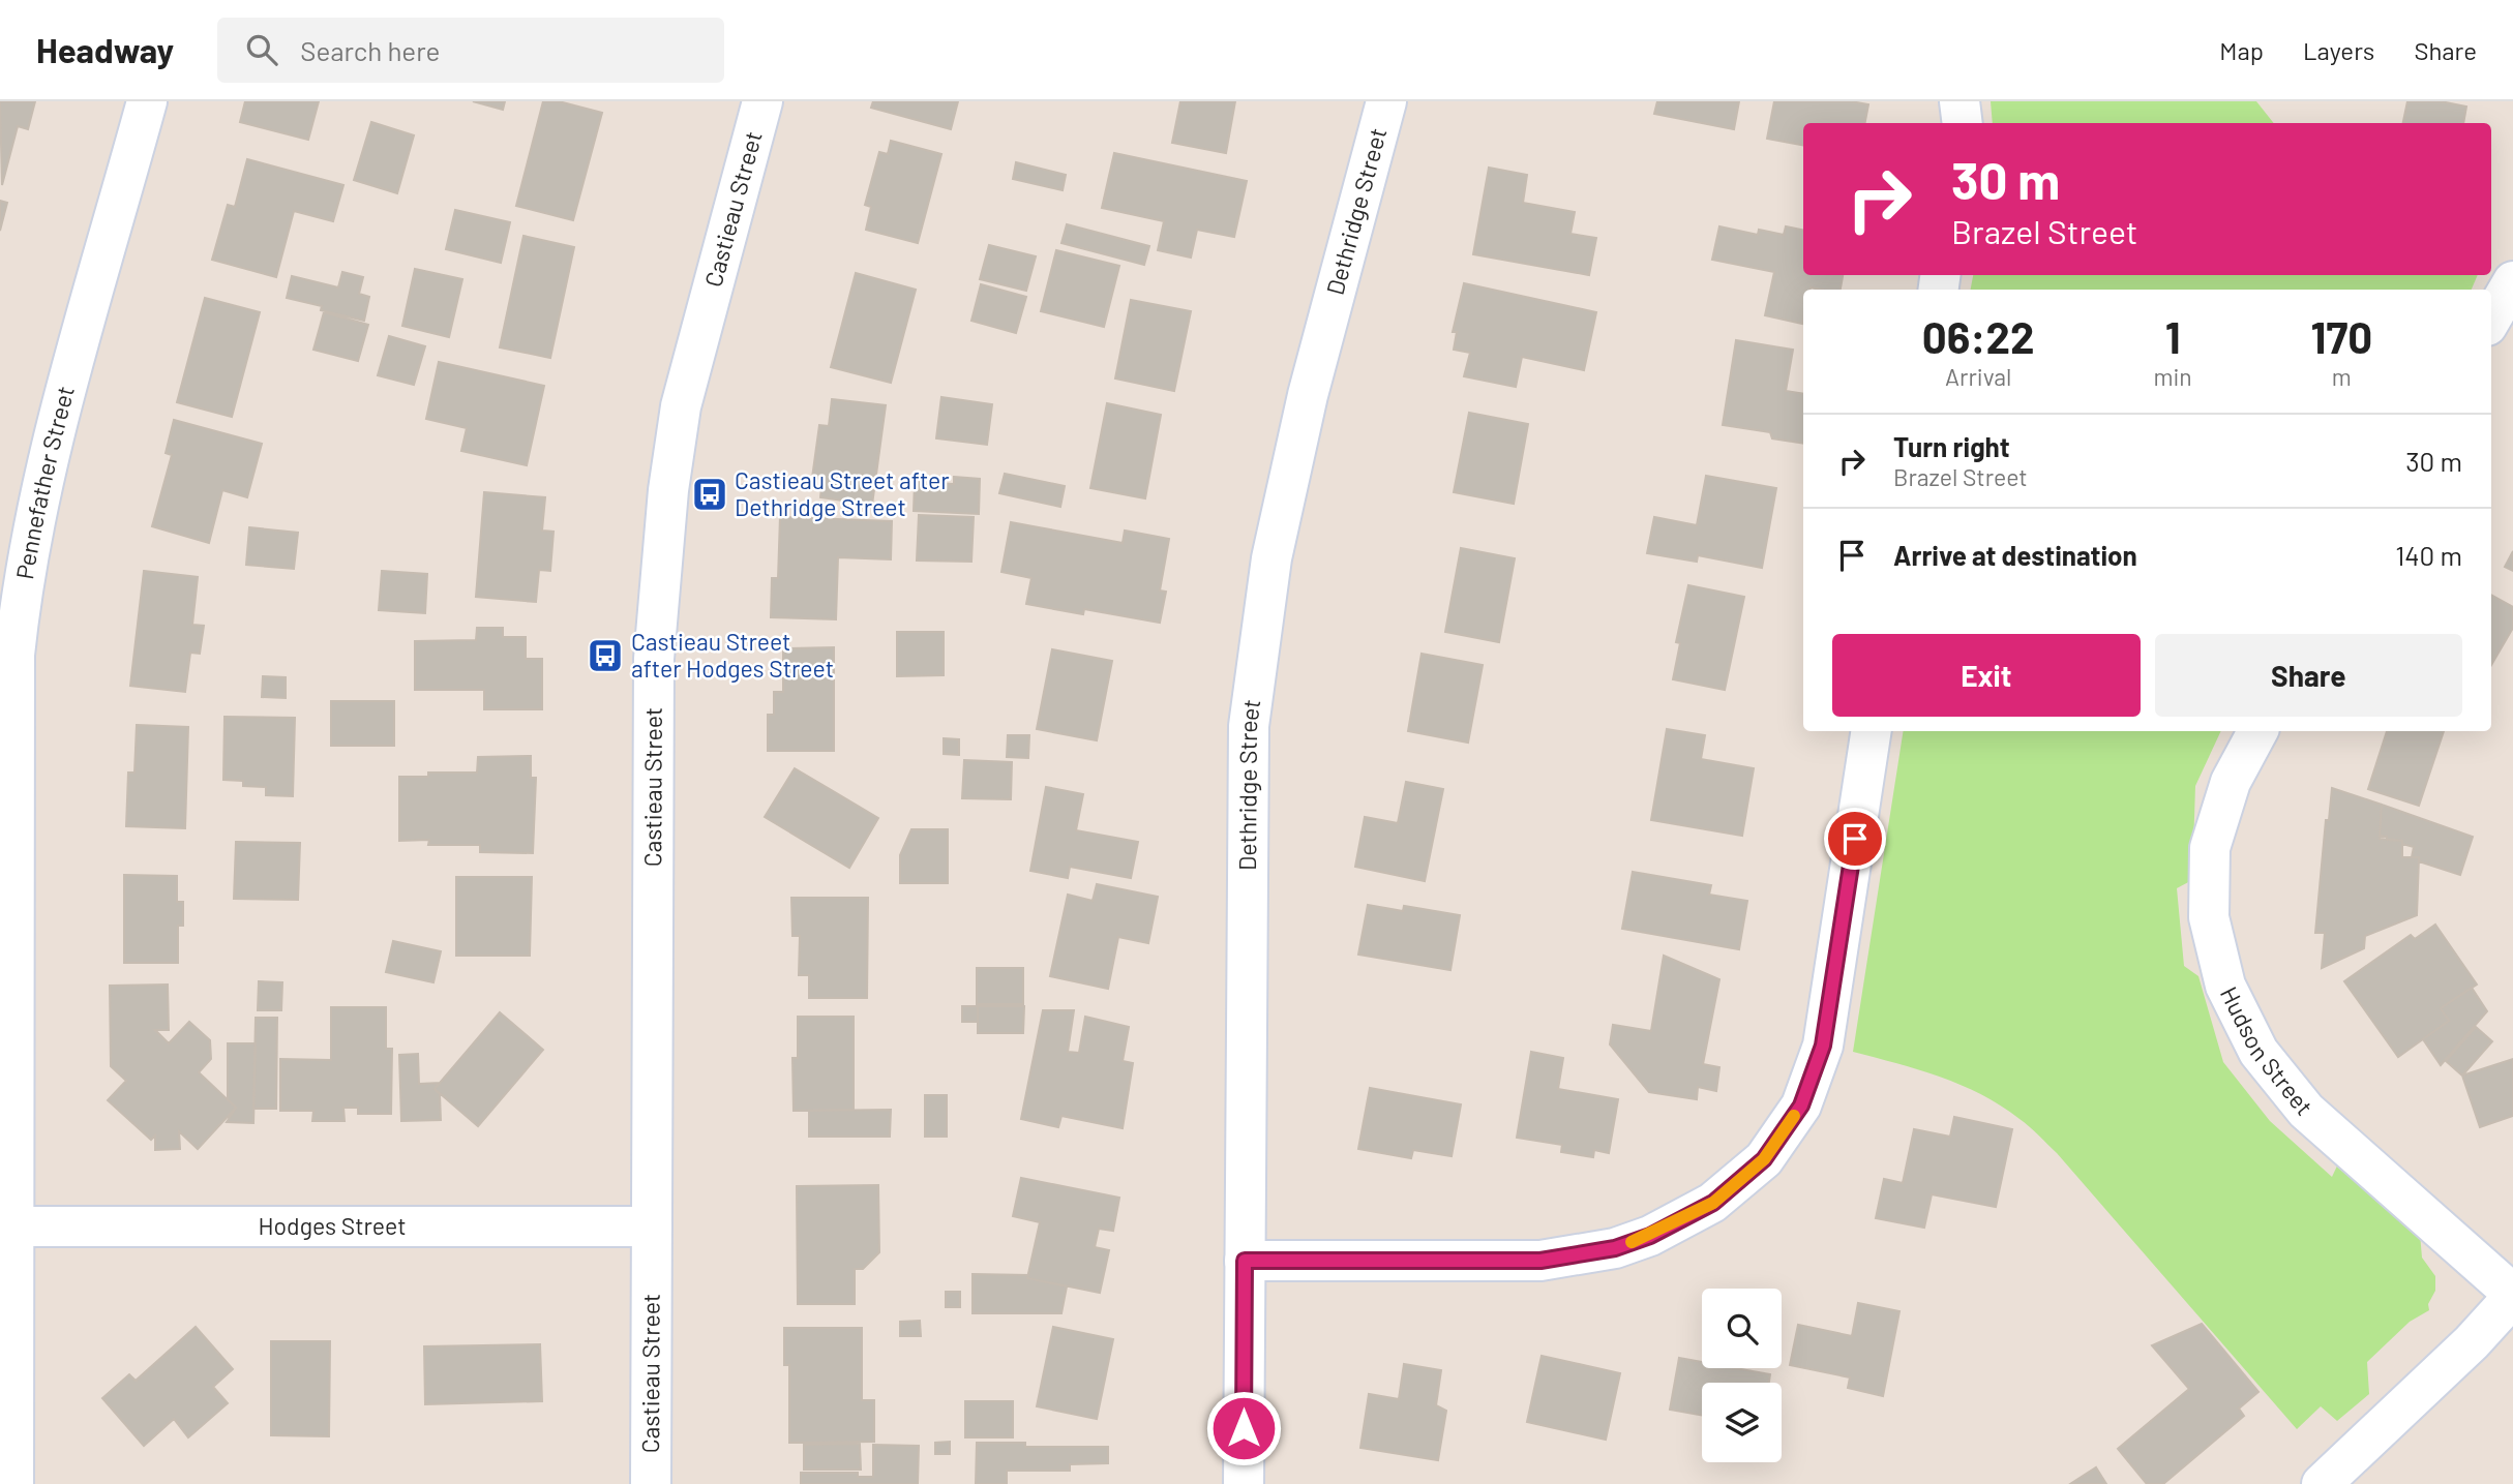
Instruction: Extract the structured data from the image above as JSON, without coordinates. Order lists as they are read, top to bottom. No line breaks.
{"streets":{"street":["Castieau Street","Dethridge Street","Pennefather Street","Hudson Street","Hodges Street"]},"crossings":[["Castieau Street","Hodges Street"],["Pennefather Street","Hodges Street"]],"places":{"bus stop":["Castieau Street after Dethridge Street","Castieau Street after Hodges Street"]},"page":{"header":"Headway","search":"Search here","nav":["Map","Layers","Share"],"turn":["30 m","Brazel Street"],"eta":["06:22","Arrival","1","min","170","m"],"list":[{"name":"Turn right","note":"Brazel Street","value":"30 m"},{"name":"Arrive at destination","value":"140 m"}],"buttons":["Exit","Share"]}}
